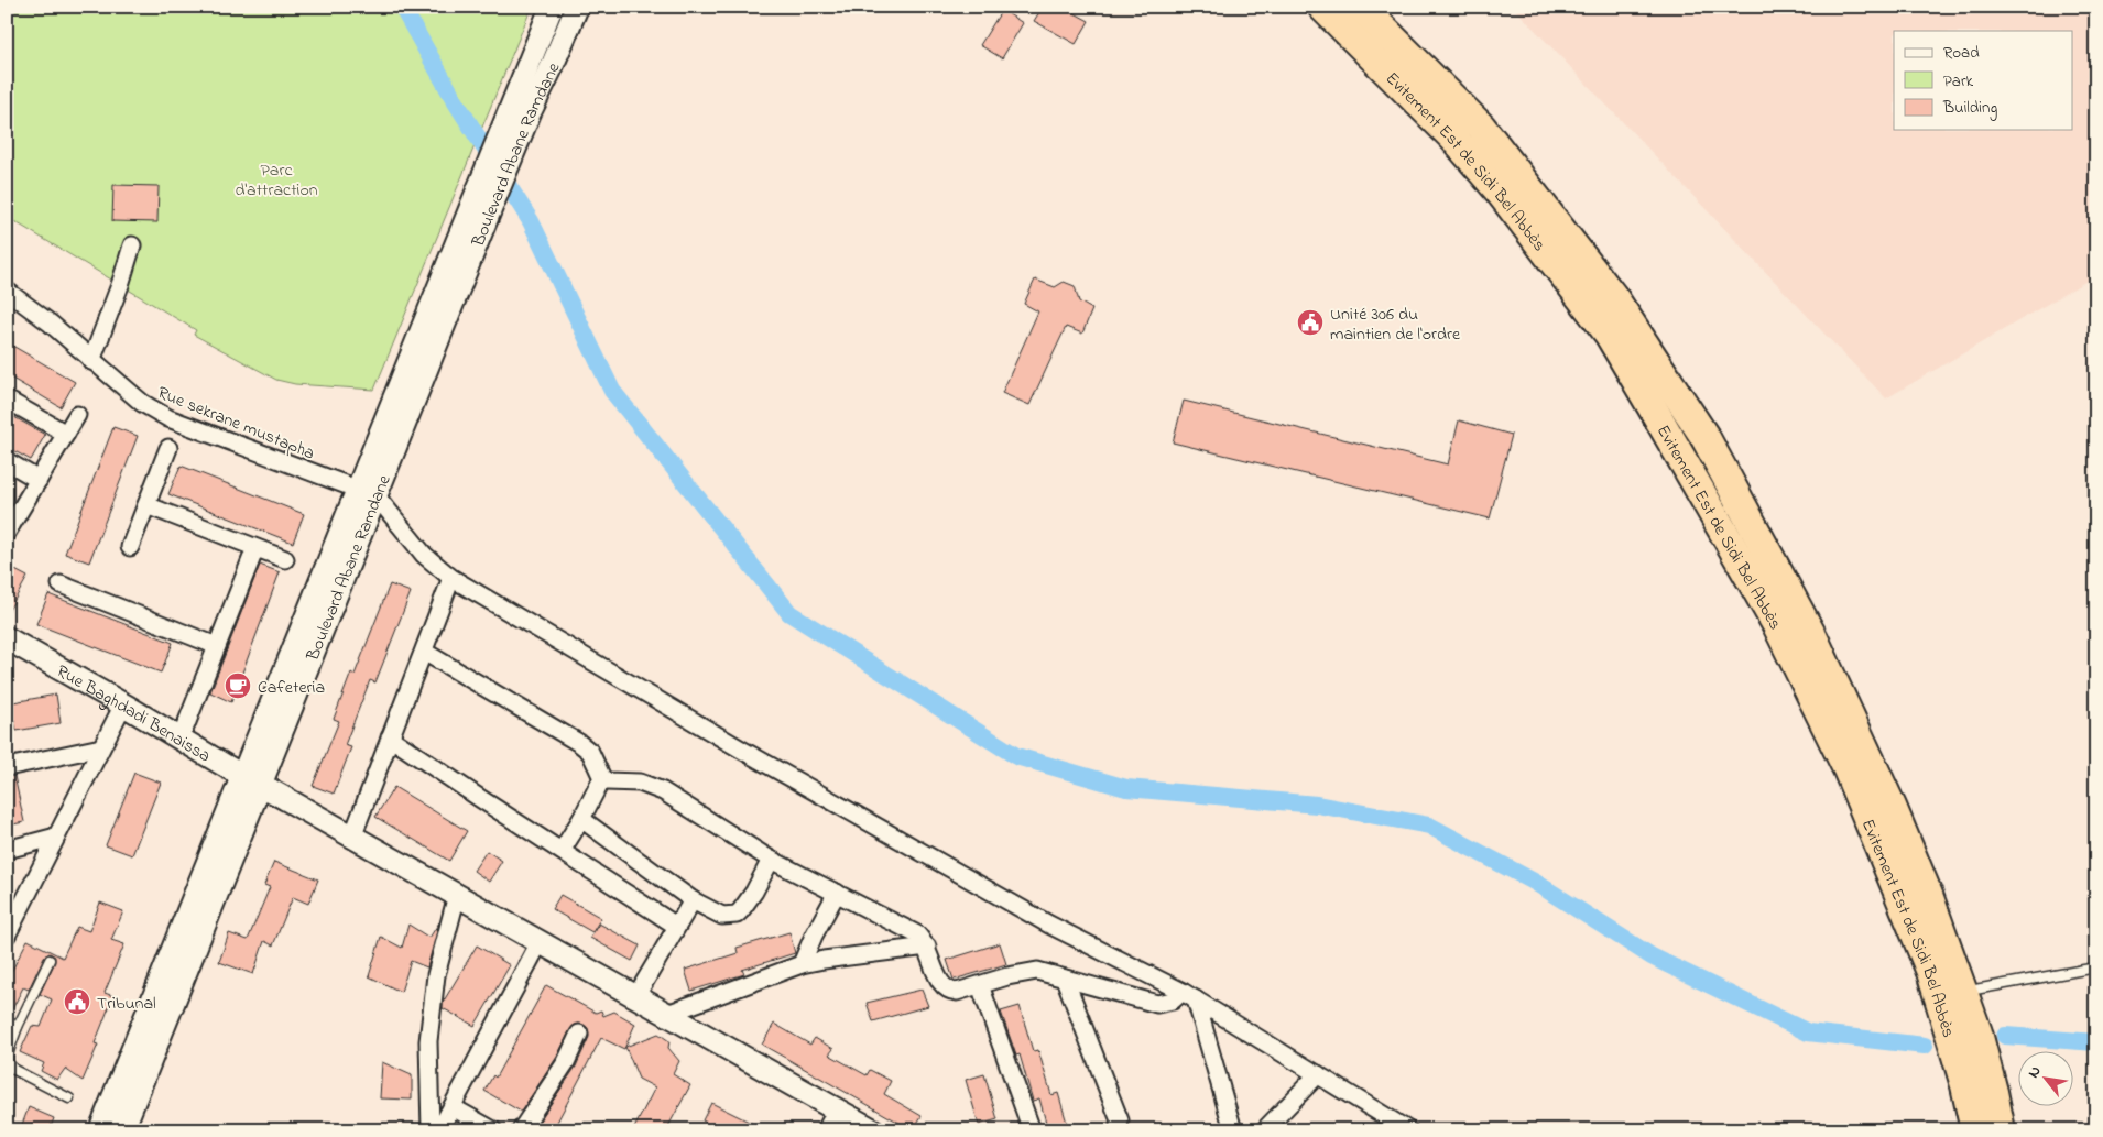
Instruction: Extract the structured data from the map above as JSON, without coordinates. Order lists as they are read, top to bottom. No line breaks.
{"streets":{"highway":["Evitement Est de Sidi Bel Abbès"],"main road":["Boulevard Abane Ramdane","Rue Baghdadi Benaissa"],"street":["Rue sekrane mustapha"]},"crossings":[["Boulevard Abane Ramdane","Rue sekrane mustapha"],["Boulevard Abane Ramdane","Rue Baghdadi Benaissa"]],"parks":["Parc d'attraction"],"places":{"public building":["Unité 306 du maintien de l'ordre","Tribunal"],"cafe":["Cafeteria"]},"legend":["Road","Park","Building"],"north":"top left"}
